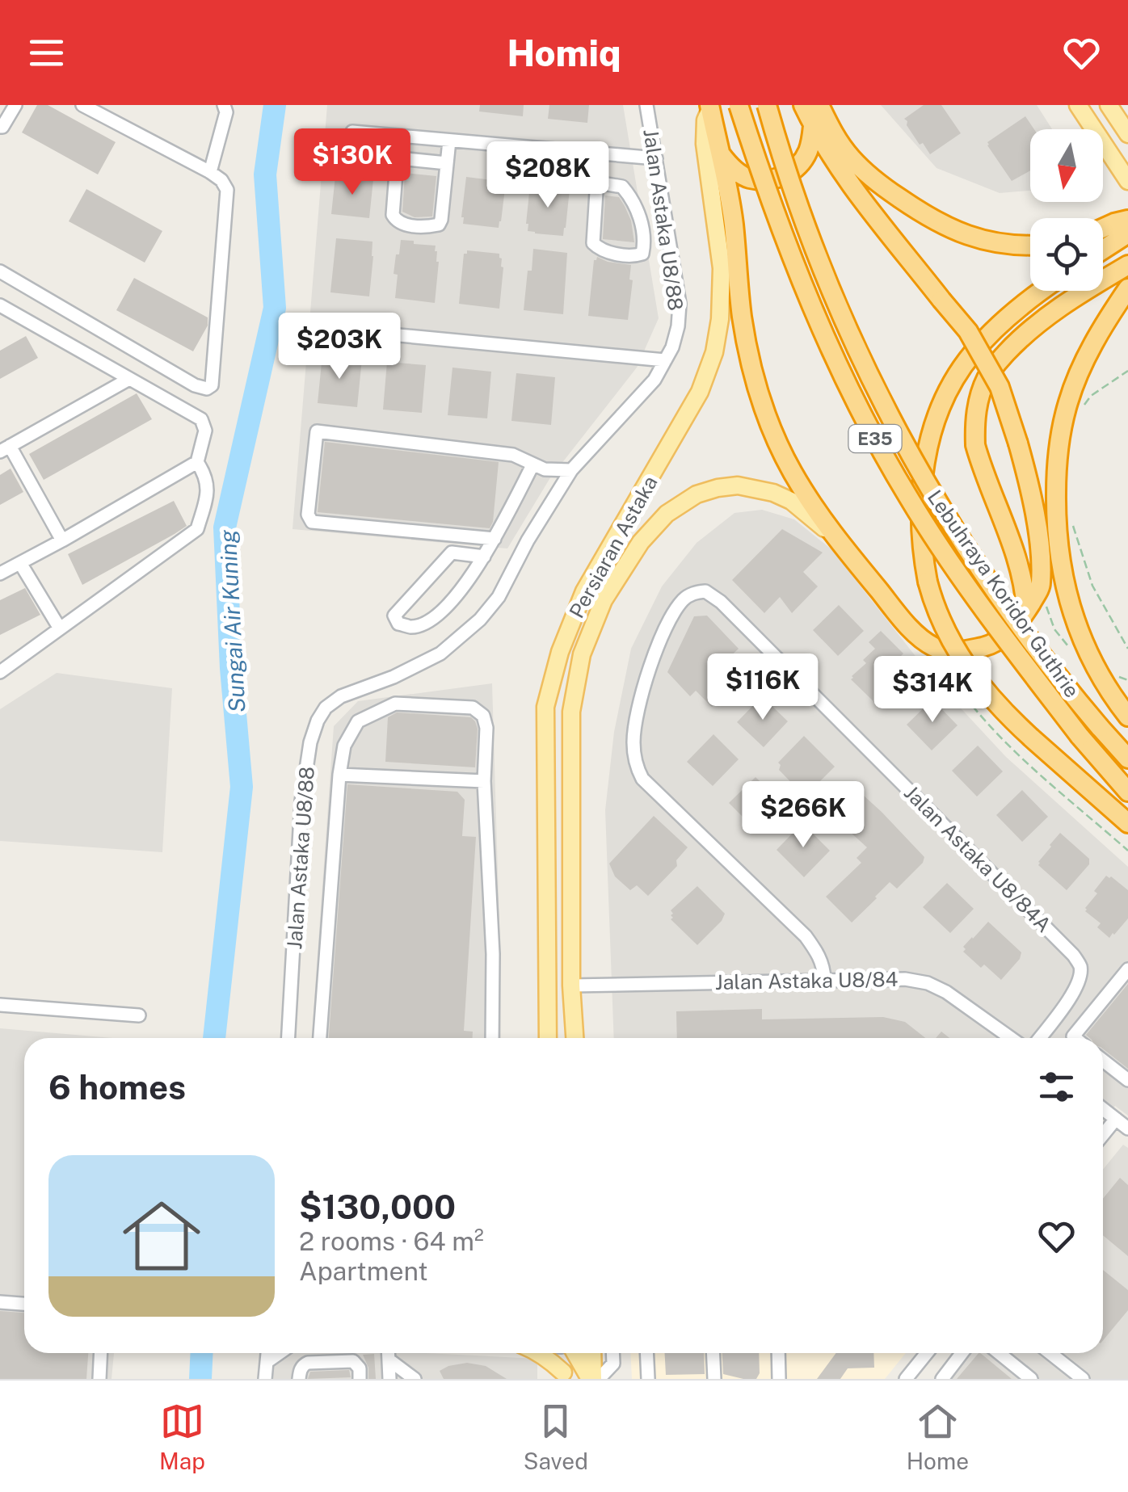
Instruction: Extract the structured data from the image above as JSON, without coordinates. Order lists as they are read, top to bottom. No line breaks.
{"streets":{"highway":["E35","Lebuhraya Koridor Guthrie"],"main road":["Persiaran Astaka"],"street":["Jalan Astaka U8/88","Jalan Astaka U8/84A","Jalan Astaka U8/84"]},"crossings":[["Persiaran Astaka","Jalan Astaka U8/84"],["Jalan Astaka U8/84A","Jalan Astaka U8/84"]],"water":["Sungai Air Kuning"],"north":"bottom","page":{"header":"Homiq","price":["$130K","$208K","$203K","$116K","$314K","$266K"],"heading":"6 homes","list":[{"name":"$130,000","note":"2 rooms · 64 m² · Apartment"}],"tabs":["Map","Saved","Home"]}}
